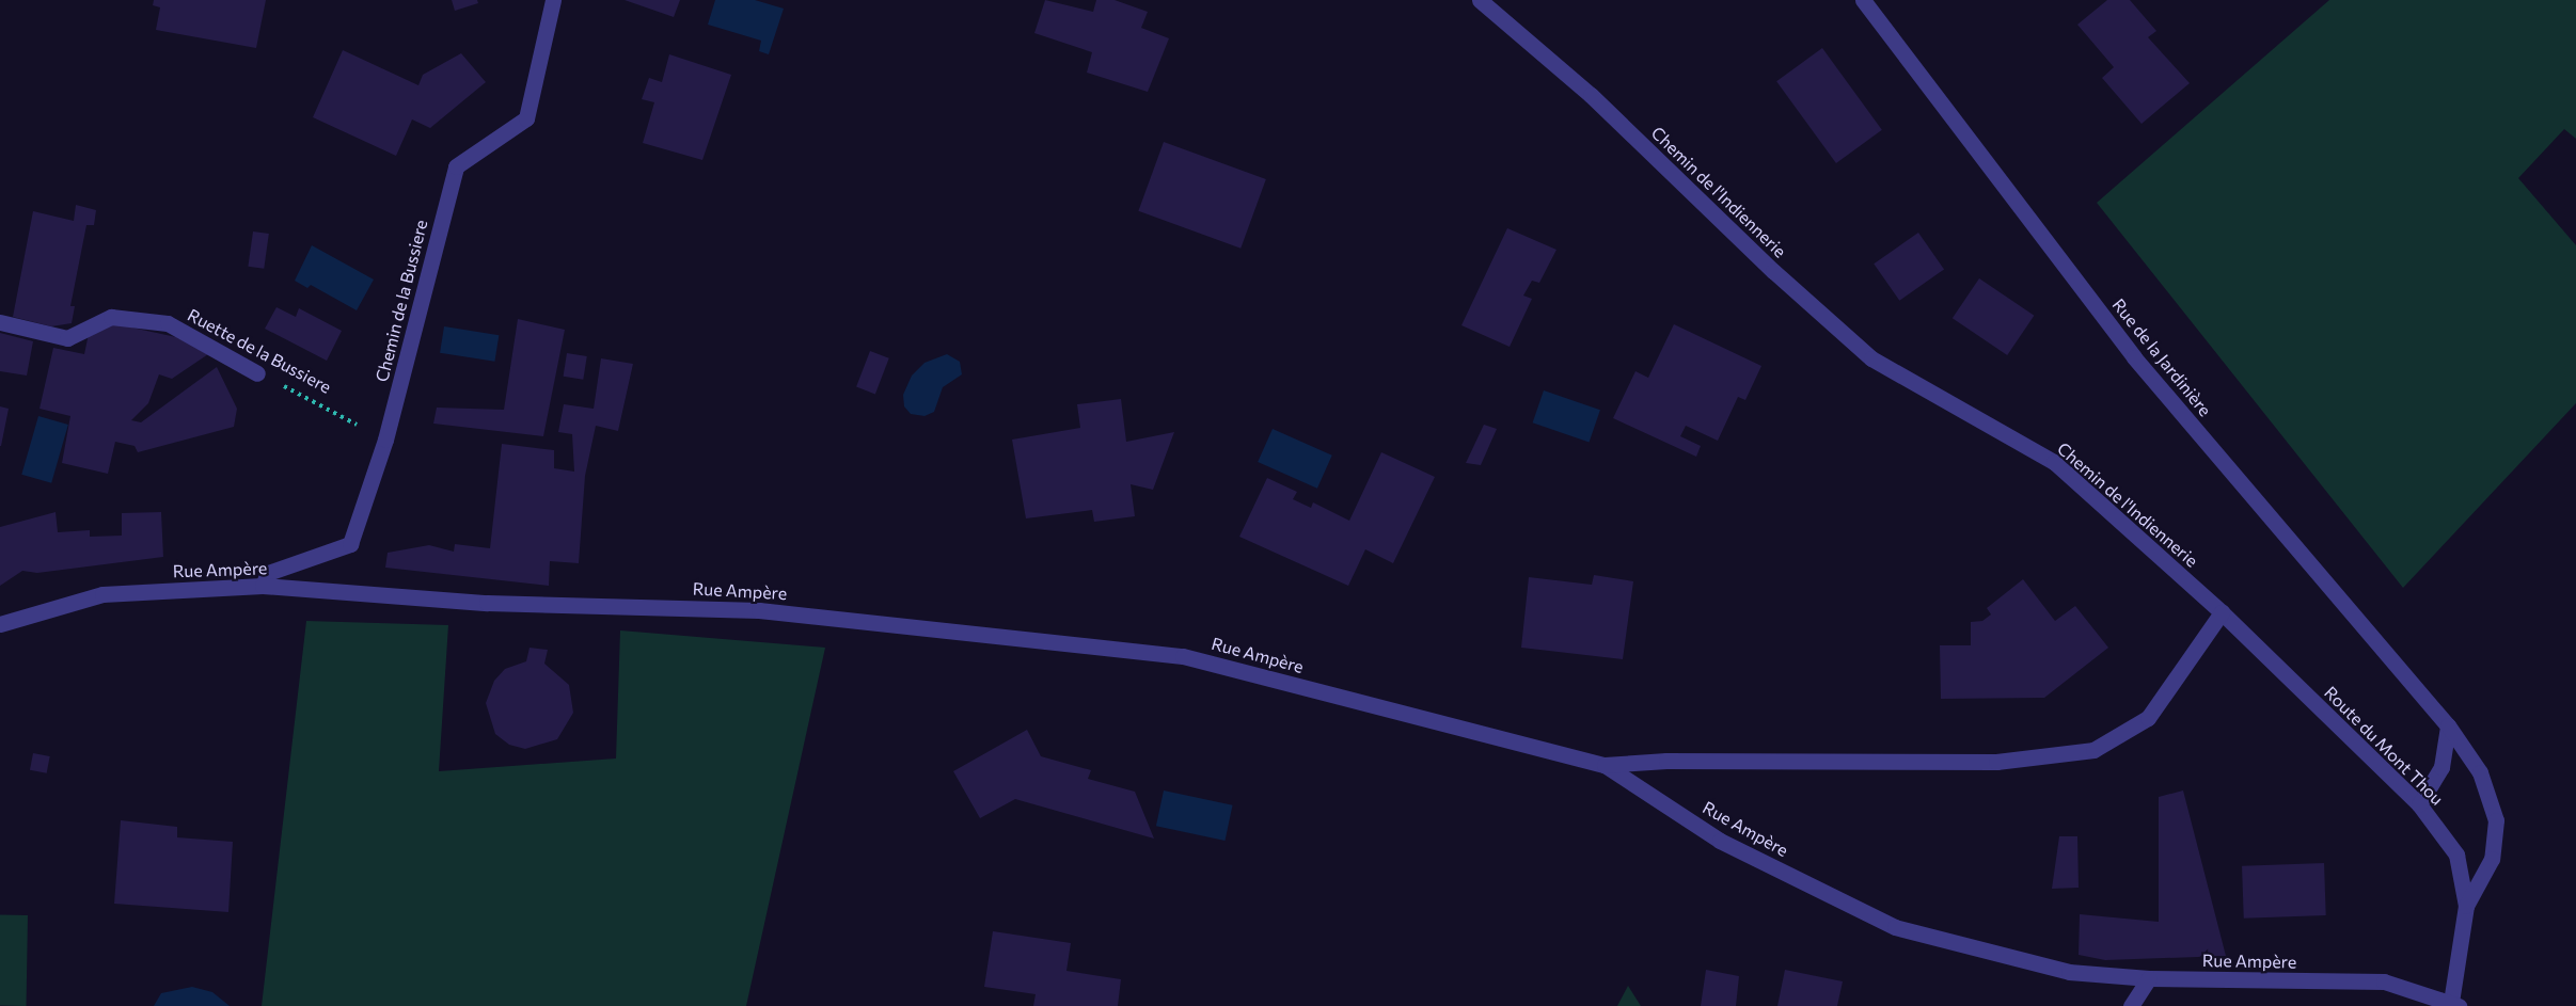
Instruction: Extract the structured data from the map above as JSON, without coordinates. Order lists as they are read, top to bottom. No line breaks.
{"streets":{"street":["Chemin de l'Indiennerie","Chemin de la Bussiere","Ruette de la Bussiere","Rue de la Jardinière","Rue Ampère","Route du Mont Thou"]},"crossings":[["Chemin de l'Indiennerie","Route du Mont Thou"],["Chemin de la Bussiere","Ruette de la Bussiere"],["Chemin de la Bussiere","Rue Ampère"],["Rue de la Jardinière","Route du Mont Thou"],["Rue Ampère","Route du Mont Thou"]]}
